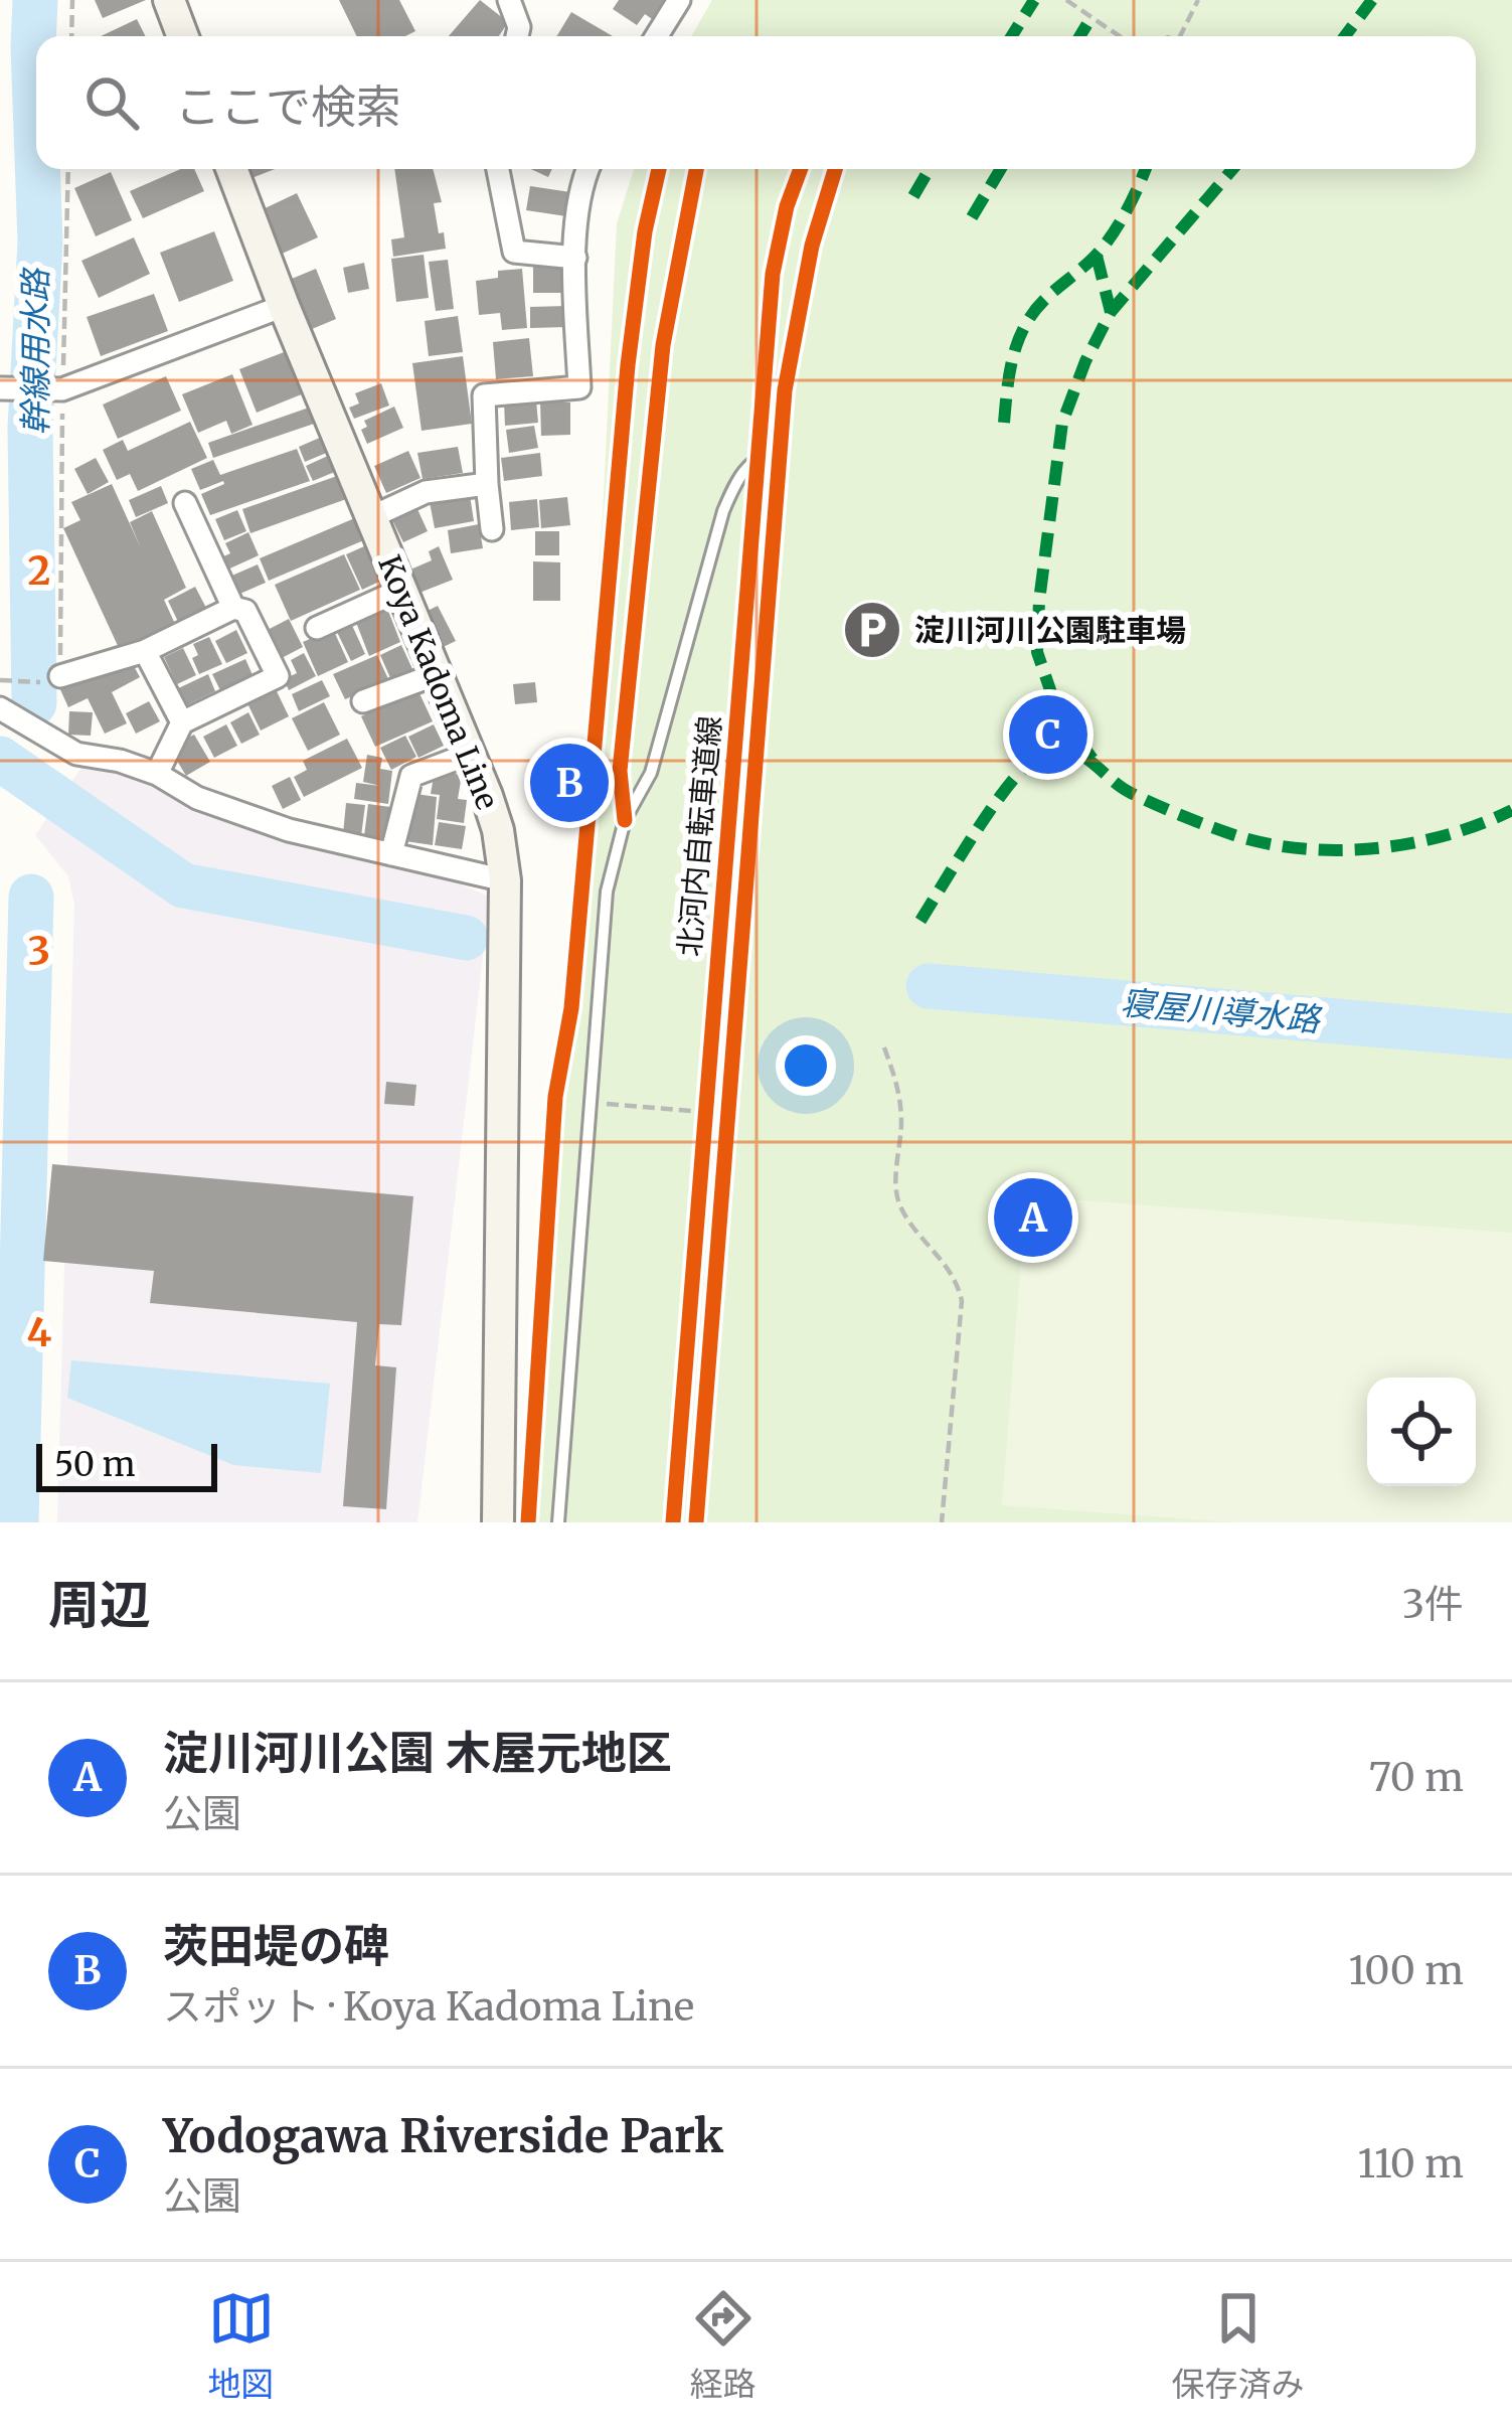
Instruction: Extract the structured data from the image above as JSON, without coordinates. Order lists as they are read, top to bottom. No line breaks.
{"streets":{"main road":["Koya Kadoma Line"],"cycle path":["北河内自転車道線"]},"water":["幹線用水路","寝屋川導水路"],"places":{"parking":["淀川河川公園駐車場"]},"scale_bar":"50 m","page":{"search":"ここで検索","pins":["C","B","A"],"scale":"50 m","heading":["周辺","3件"],"list":[{"mark":"A","name":"淀川河川公園 木屋元地区","note":"公園","value":"70 m"},{"mark":"B","name":"茨田堤の碑","note":"スポット · Koya Kadoma Line","value":"100 m"},{"mark":"C","name":"Yodogawa Riverside Park","note":"公園","value":"110 m"}],"nav":["地図","経路","保存済み"]},"grid":{"rows":["2","3","4"]}}
